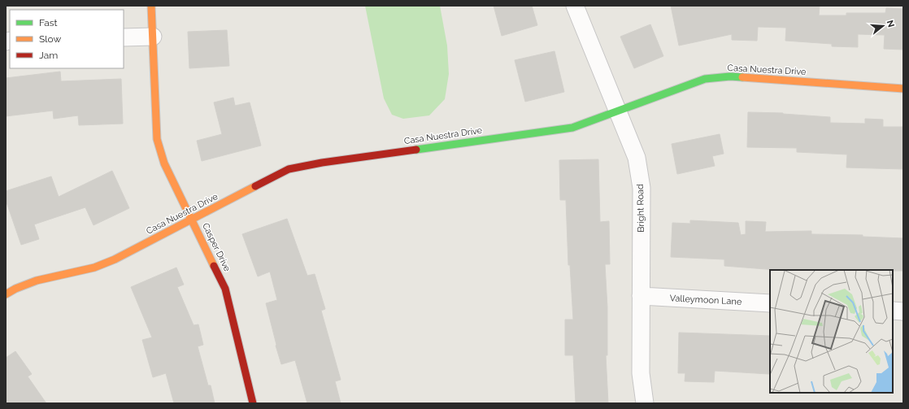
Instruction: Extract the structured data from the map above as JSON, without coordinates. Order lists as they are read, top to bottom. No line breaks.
{"streets":{"street":["Casa Nuestra Drive","Bright Road","Casper Drive","Valleymoon Lane"]},"crossings":[["Casa Nuestra Drive","Bright Road"],["Casa Nuestra Drive","Casper Drive"],["Bright Road","Valleymoon Lane"]],"legend":["Fast","Slow","Jam"],"north":"right"}
